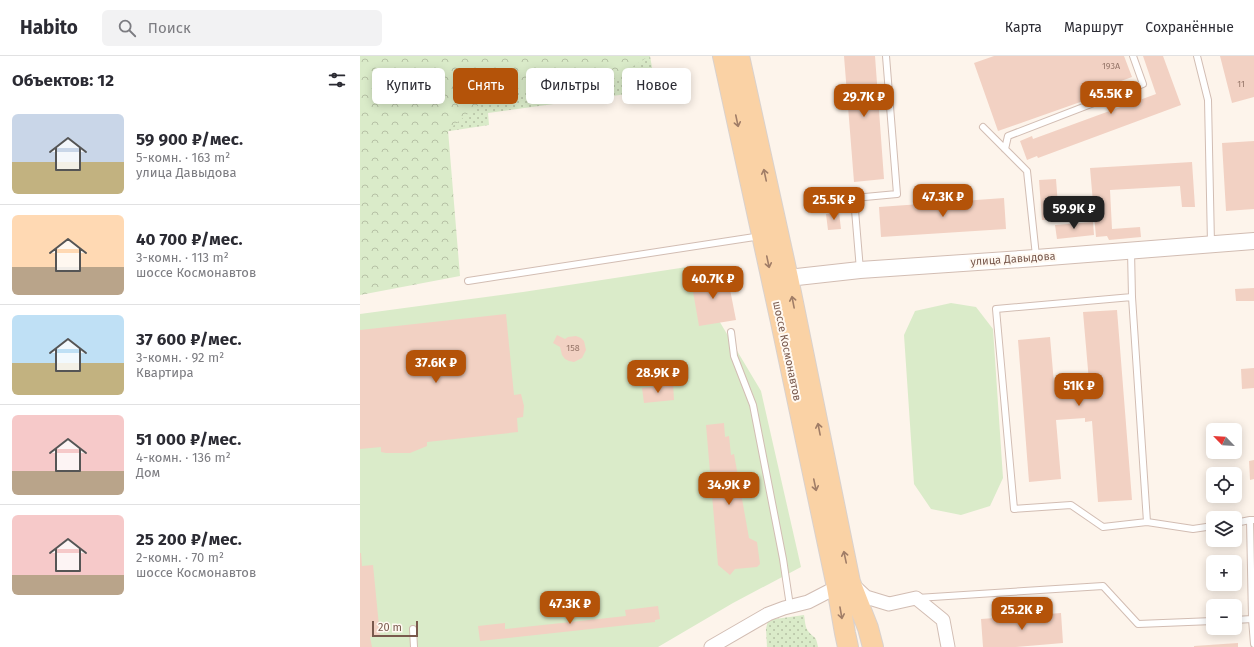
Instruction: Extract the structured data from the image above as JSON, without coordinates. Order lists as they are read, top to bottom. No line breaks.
{"streets":{"main road":["шоссе Космонавтов"],"street":["улица Давыдова"]},"crossings":[["улица Давыдова","шоссе Космонавтов"]],"house_numbers":["193А","11","158"],"scale_bar":"20 m","north":"top left","page":{"header":"Habito","search":"Поиск","nav":["Карта","Маршрут","Сохранённые"],"heading":"Объектов: 12","chip":["Купить","Снять","Фильтры","Новое"],"price":["45.5K ₽","29.7K ₽","47.3K ₽","25.5K ₽","59.9K ₽","40.7K ₽","37.6K ₽","28.9K ₽","51K ₽","34.9K ₽","47.3K ₽","25.2K ₽"],"list":[{"name":"59 900 ₽/мес.","note":"5-комн. · 163 m² · улица Давыдова"},{"name":"40 700 ₽/мес.","note":"3-комн. · 113 m² · шоссе Космонавтов"},{"name":"37 600 ₽/мес.","note":"3-комн. · 92 m² · Квартира"},{"name":"51 000 ₽/мес.","note":"4-комн. · 136 m² · Дом"},{"name":"25 200 ₽/мес.","note":"2-комн. · 70 m² · шоссе Космонавтов"}],"map_buttons":["+","−"],"scale":"20 m"}}
